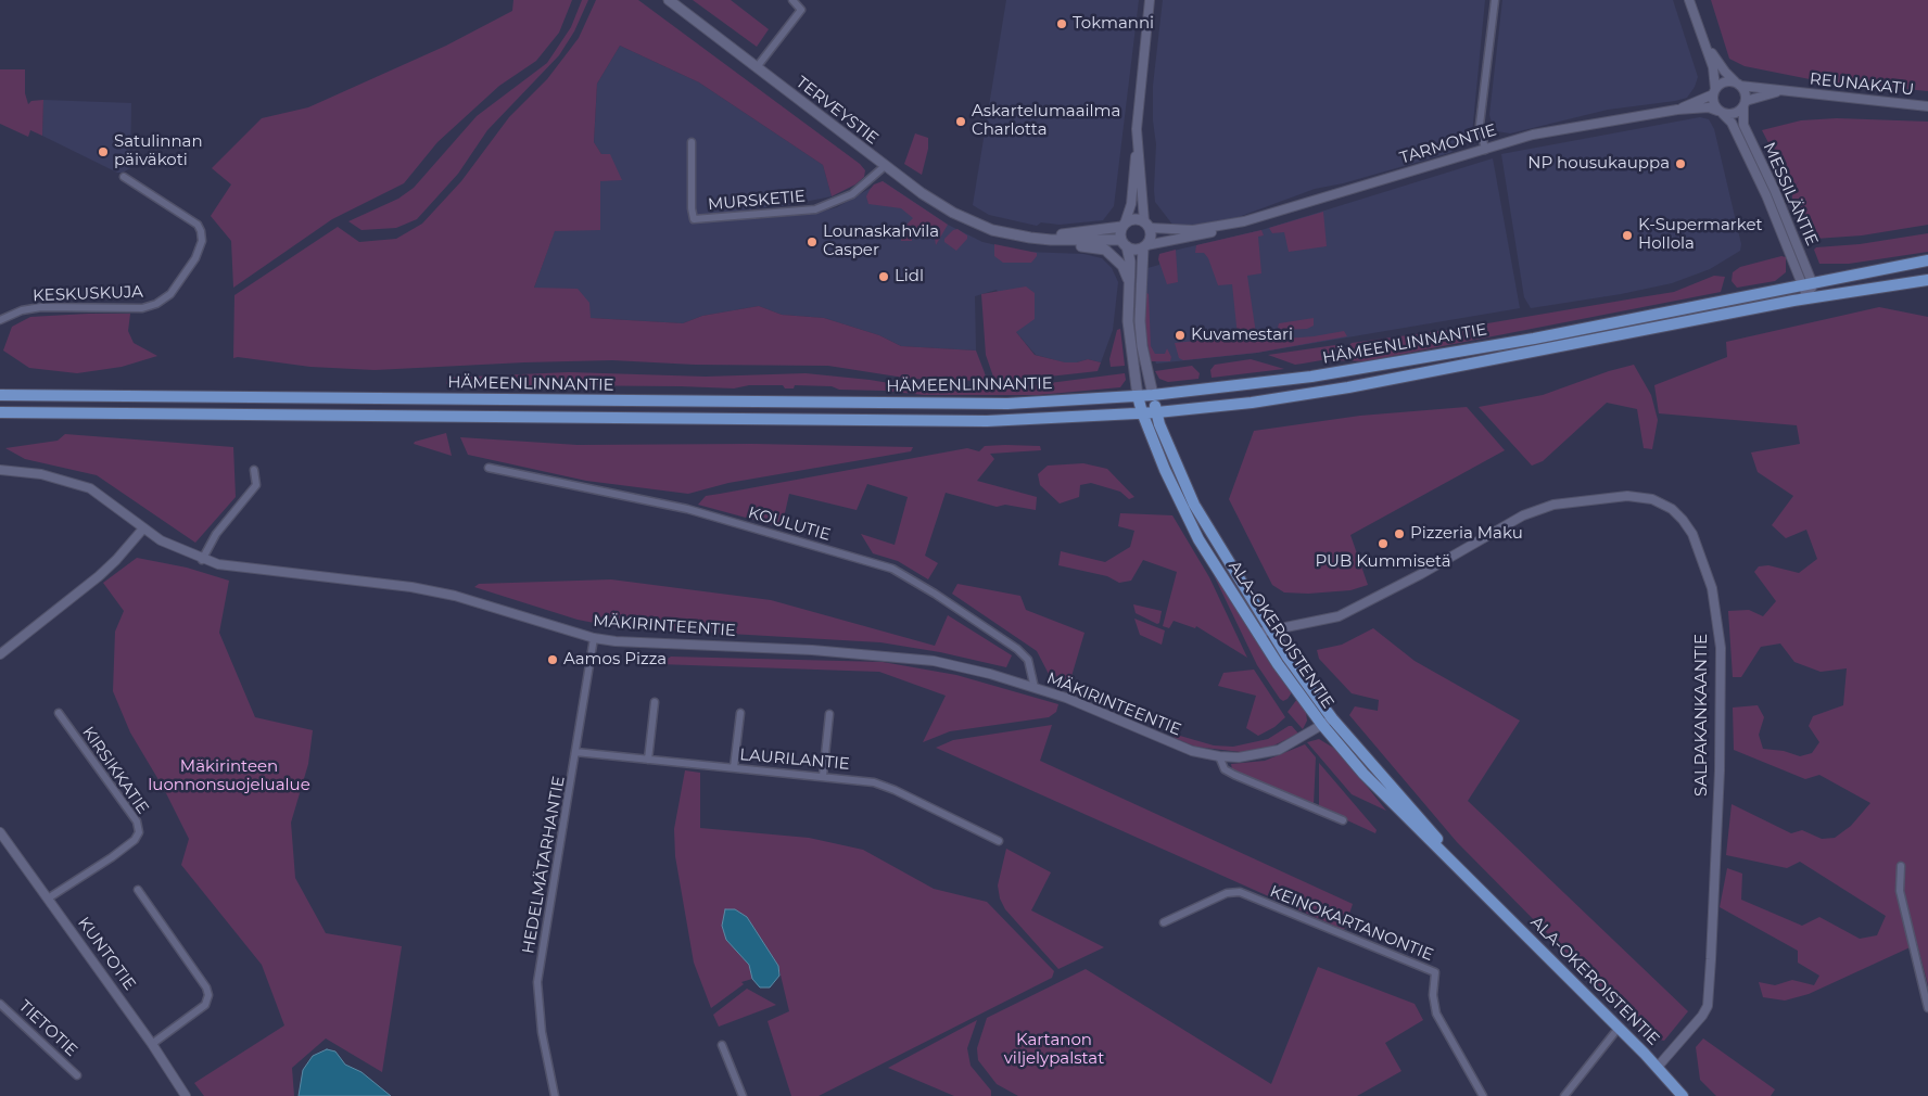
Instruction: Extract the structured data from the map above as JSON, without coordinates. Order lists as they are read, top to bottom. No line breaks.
{"streets":{"main road":["TERVEYSTIE","HÄMEENLINNANTIE","ALA-OKEROISTENTIE"],"street":["REUNAKATU","TARMONTIE","MESSILÄNTIE","MURSKETIE","KESKUSKUJA","KOULUTIE","MÄKIRINTEENTIE","SALPAKANKAANTIE","LAURILANTIE","KIRSIKKATIE","HEDELMÄTARHANTIE","KEINOKARTANONTIE","KUNTOTIE","TIETOTIE"]},"crossings":[["REUNAKATU","TARMONTIE"],["REUNAKATU","MESSILÄNTIE"],["TERVEYSTIE","TARMONTIE"],["TERVEYSTIE","MURSKETIE"],["TARMONTIE","MESSILÄNTIE"],["MESSILÄNTIE","HÄMEENLINNANTIE"],["HÄMEENLINNANTIE","ALA-OKEROISTENTIE"],["KOULUTIE","MÄKIRINTEENTIE"],["MÄKIRINTEENTIE","ALA-OKEROISTENTIE"],["MÄKIRINTEENTIE","HEDELMÄTARHANTIE"],["ALA-OKEROISTENTIE","SALPAKANKAANTIE"],["LAURILANTIE","HEDELMÄTARHANTIE"],["KIRSIKKATIE","KUNTOTIE"]],"parks":["Mäkirinteen luonnonsuojelualue","Kartanon viljelypalstat"],"places":["Tokmanni","Askartelumaailma Charlotta","Satulinnan päiväkoti","NP housukauppa","K-Supermarket Hollola","Lounaskahvila Casper","Lidl","Kuvamestari","Pizzeria Maku","PUB Kummisetä","Aamos Pizza"]}
